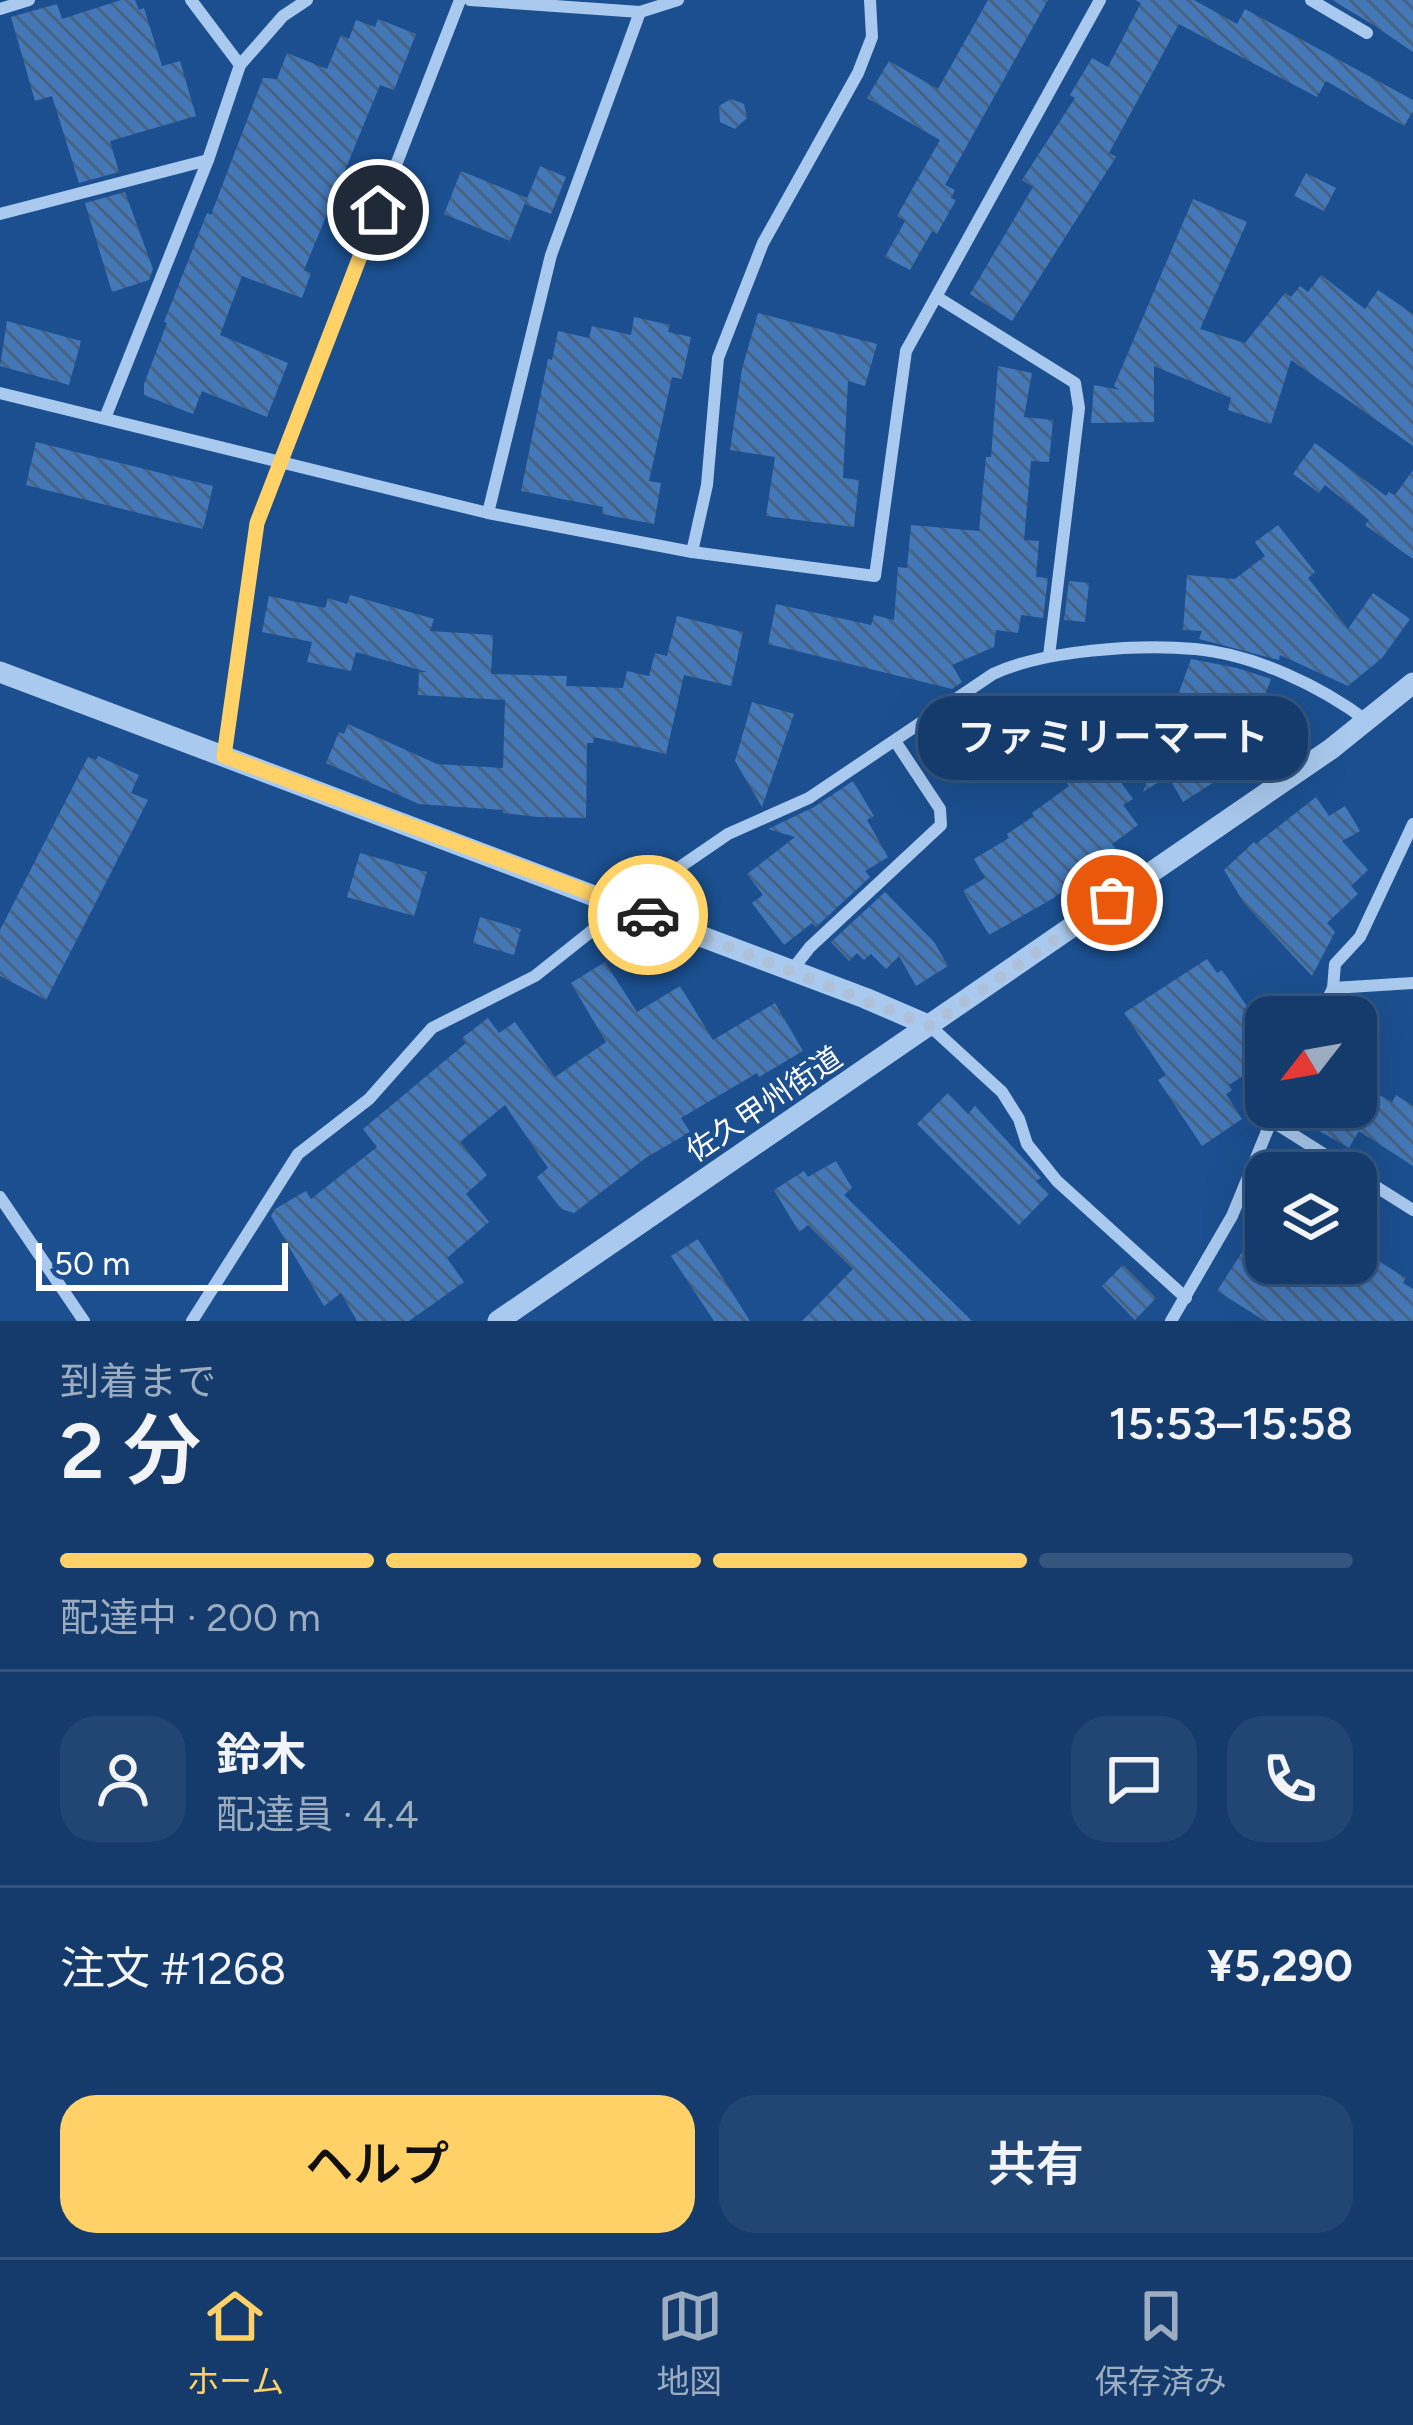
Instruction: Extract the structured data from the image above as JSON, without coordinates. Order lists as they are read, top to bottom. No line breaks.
{"streets":{"street":["佐久甲州街道"]},"places":["ファミリーマート"],"scale_bar":"50 m","north":"bottom left","page":{"bubble":"ファミリーマート","scale":"50 m","heading":["2 分","到着まで","15:53–15:58"],"panel":["鈴木","配達員 · 4.4","注文 #1268","¥5,290"],"bar":"配達中 · 200 m","buttons":["ヘルプ","共有"],"tabs":["ホーム","地図","保存済み"]}}
